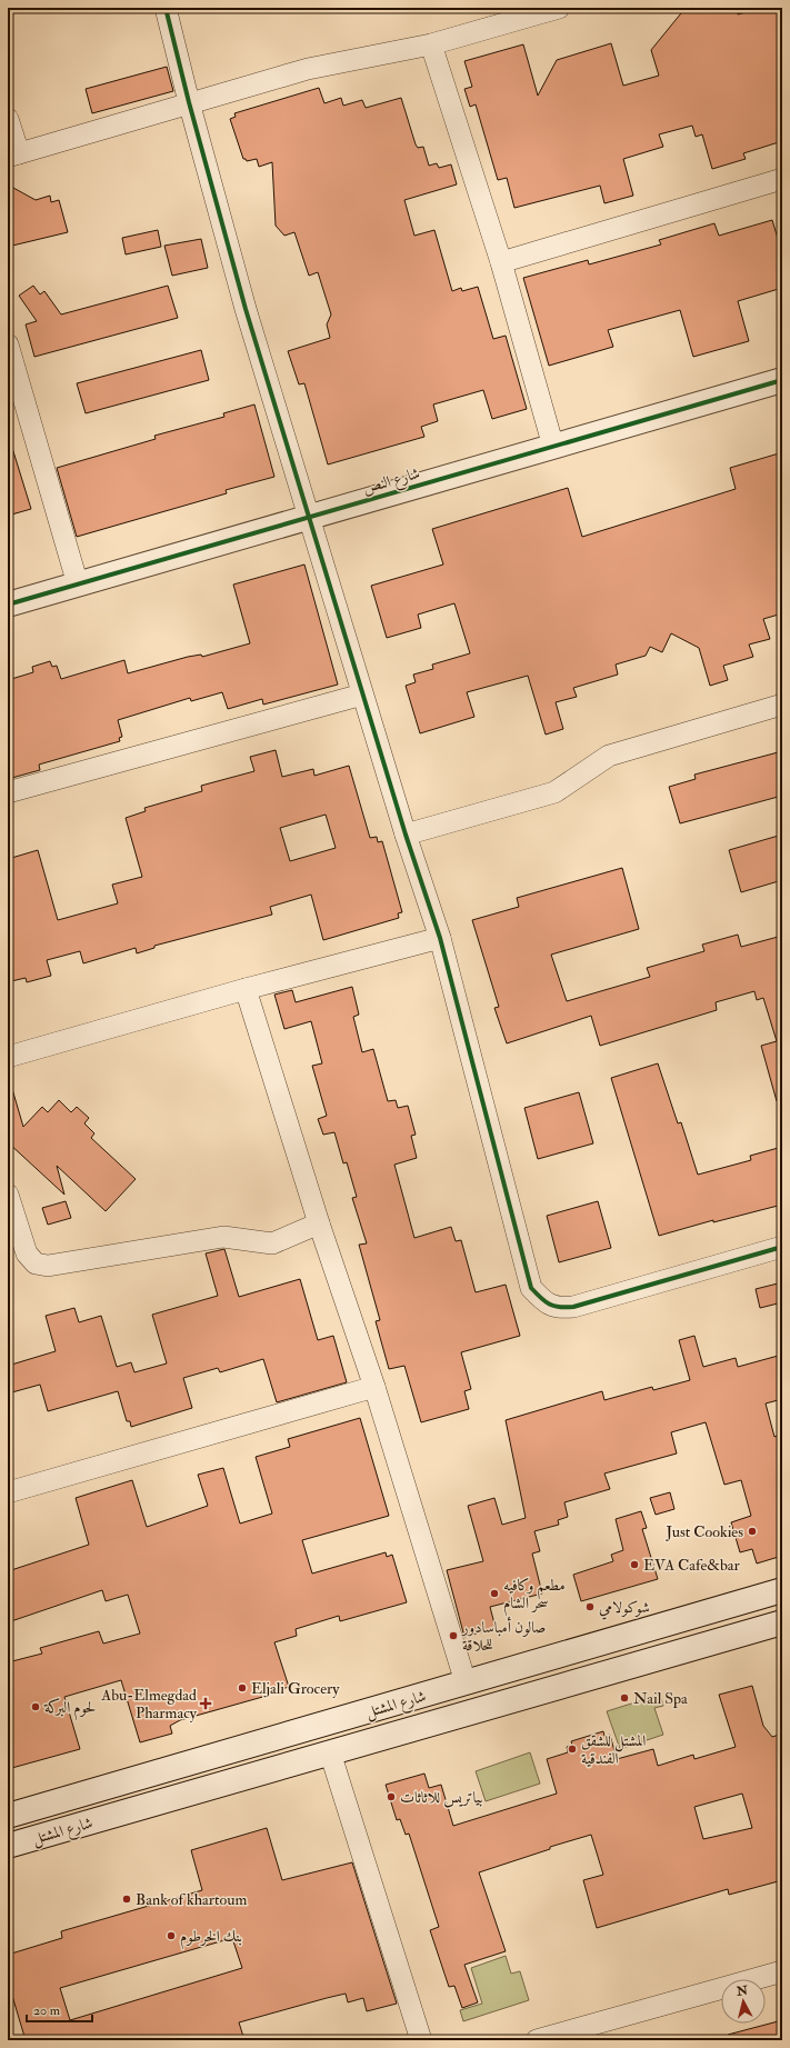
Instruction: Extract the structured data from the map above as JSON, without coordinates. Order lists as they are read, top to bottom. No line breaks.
{"streets":{"main road":["شارع النص","شارع المشتل"]},"places":{"other":["Just Cookies","EVA Cafe&bar","مطعم وكافيه سحر الشام","شوكولامي","صالون أمباسادور للحلاقة","Eljali Grocery","Nail Spa","لحوم البركة","المشتل للشقق الفندقية","بياتريس للاثاثات","Bank of khartoum","بنك الخرطوم"],"health":["Abu-Elmegdad Pharmacy"]},"scale_bar":"20 m","north":"top"}
